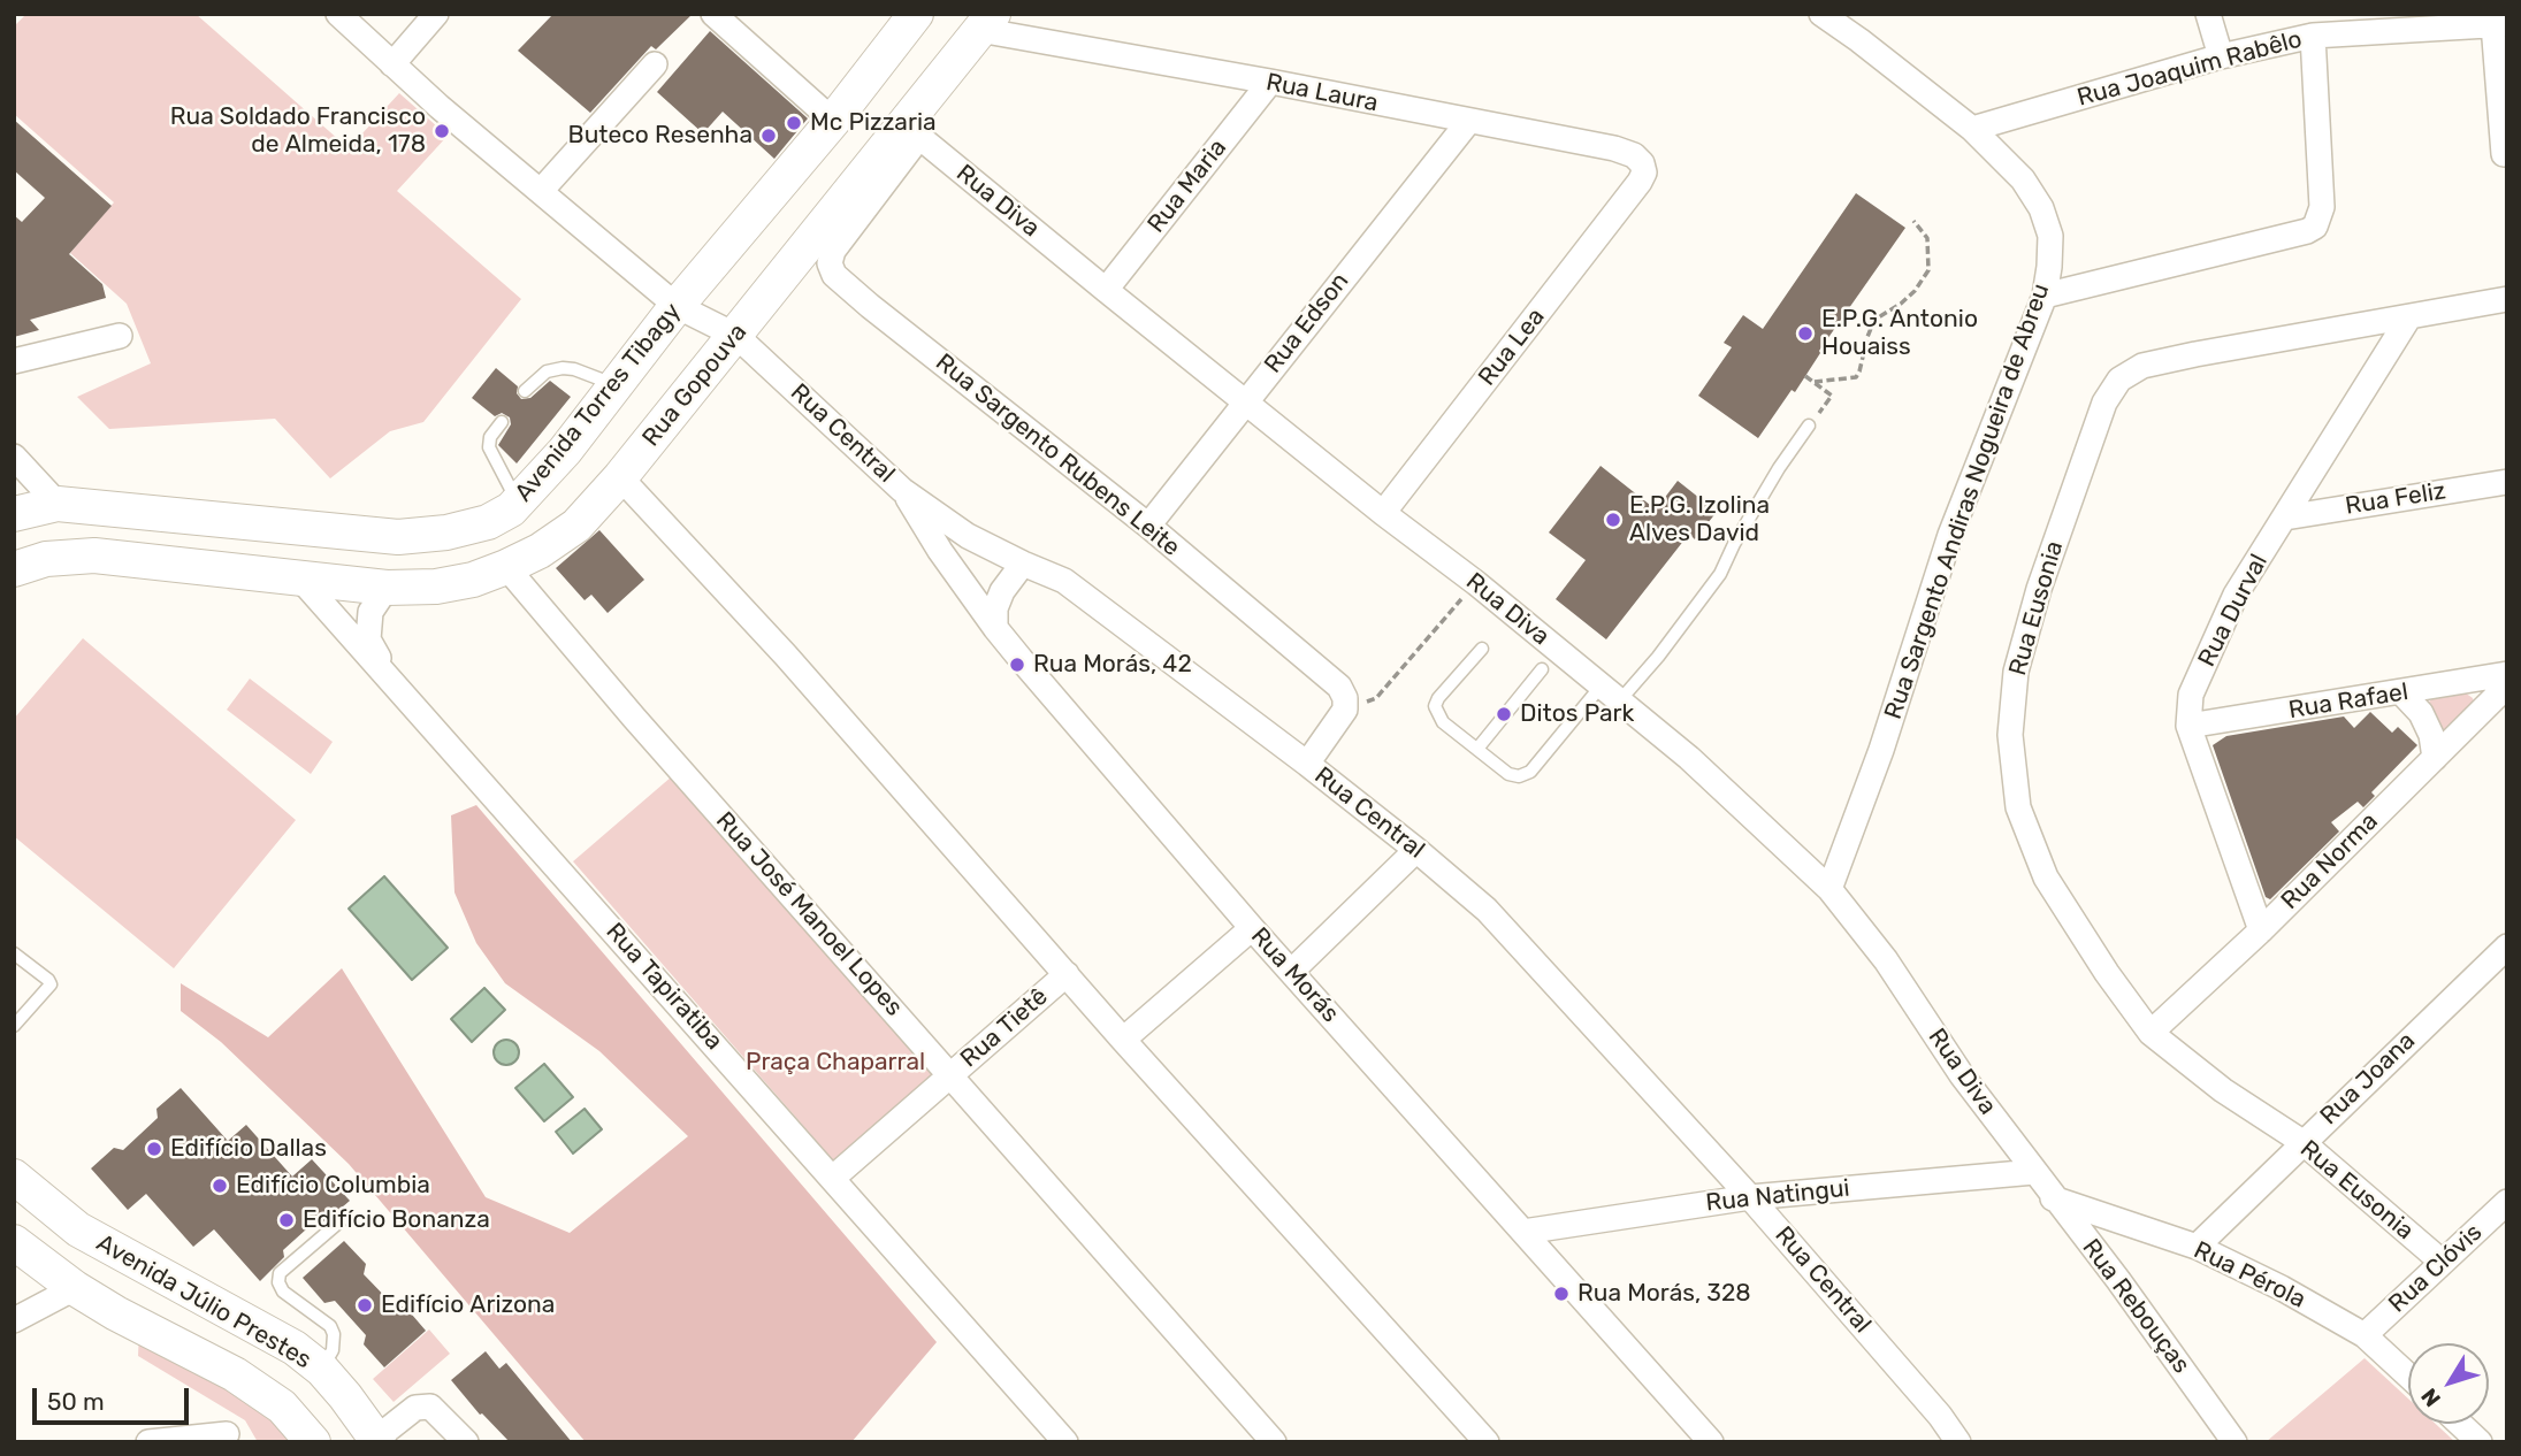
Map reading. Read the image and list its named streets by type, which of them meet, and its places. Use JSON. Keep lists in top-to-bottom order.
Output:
{
  "streets": {
    "main road": ["Rua Gopouva", "Avenida Torres Tibagy", "Avenida Júlio Prestes"],
    "street": [
      "Rua Joaquim Rabêlo",
      "Rua Laura",
      "Rua Maria",
      "Rua Diva",
      "Rua Edson",
      "Rua Lea",
      "Rua Central",
      "Rua Sargento Rubens Leite",
      "Rua Feliz",
      "Rua Sargento Andiras Nogueira de Abreu",
      "Rua Eusonia",
      "Rua Durval",
      "Rua Rafael",
      "Rua Norma",
      "Rua José Manoel Lopes",
      "Rua Morás",
      "Rua Tapiratiba",
      "Rua Tietê",
      "Rua Joana",
      "Rua Natingui",
      "Rua Clóvis",
      "Rua Pérola",
      "Rua Rebouças"
    ]
  },
  "crossings": [
    ["Rua Joaquim Rabêlo", "Rua Sargento Andiras Nogueira de Abreu"],
    ["Rua Laura", "Rua Maria"],
    ["Rua Laura", "Rua Edson"],
    ["Rua Laura", "Rua Lea"],
    ["Rua Laura", "Rua Gopouva"],
    ["Rua Maria", "Rua Diva"],
    ["Rua Diva", "Rua Edson"],
    ["Rua Diva", "Rua Lea"],
    ["Rua Diva", "Rua Gopouva"],
    ["Rua Diva", "Rua Sargento Rubens Leite"],
    ["Rua Diva", "Rua Sargento Andiras Nogueira de Abreu"],
    ["Rua Diva", "Rua Natingui"],
    ["Rua Diva", "Rua Rebouças"],
    ["Rua Edson", "Rua Sargento Rubens Leite"],
    ["Rua Gopouva", "Rua Central"],
    ["Rua Gopouva", "Rua Sargento Rubens Leite"],
    ["Rua Gopouva", "Rua José Manoel Lopes"],
    ["Rua Gopouva", "Rua Tapiratiba"],
    ["Avenida Torres Tibagy", "Rua Central"],
    ["Rua Central", "Rua Morás"],
    ["Rua Central", "Rua Natingui"],
    ["Rua Feliz", "Rua Durval"],
    ["Rua Eusonia", "Rua Durval"],
    ["Rua Eusonia", "Rua Norma"],
    ["Rua Eusonia", "Rua Joana"],
    ["Rua Eusonia", "Rua Clóvis"],
    ["Rua Durval", "Rua Rafael"],
    ["Rua Durval", "Rua Norma"],
    ["Rua José Manoel Lopes", "Rua Tietê"],
    ["Rua Morás", "Rua Natingui"],
    ["Rua Tapiratiba", "Rua Tietê"],
    ["Rua Joana", "Rua Pérola"],
    ["Rua Natingui", "Rua Rebouças"],
    ["Rua Clóvis", "Rua Pérola"],
    ["Rua Pérola", "Rua Rebouças"]
  ],
  "parks": ["Praça Chaparral"],
  "places": [
    "Mc Pizzaria",
    "Rua Soldado Francisco de Almeida, 178",
    "Buteco Resenha",
    "E.P.G. Antonio Houaiss",
    "E.P.G. Izolina Alves David",
    "Rua Morás, 42",
    "Ditos Park",
    "Edifício Dallas",
    "Edifício Columbia",
    "Edifício Bonanza",
    "Rua Morás, 328",
    "Edifício Arizona"
  ],
  "scale_bar": "50 m",
  "north": "bottom left"
}
